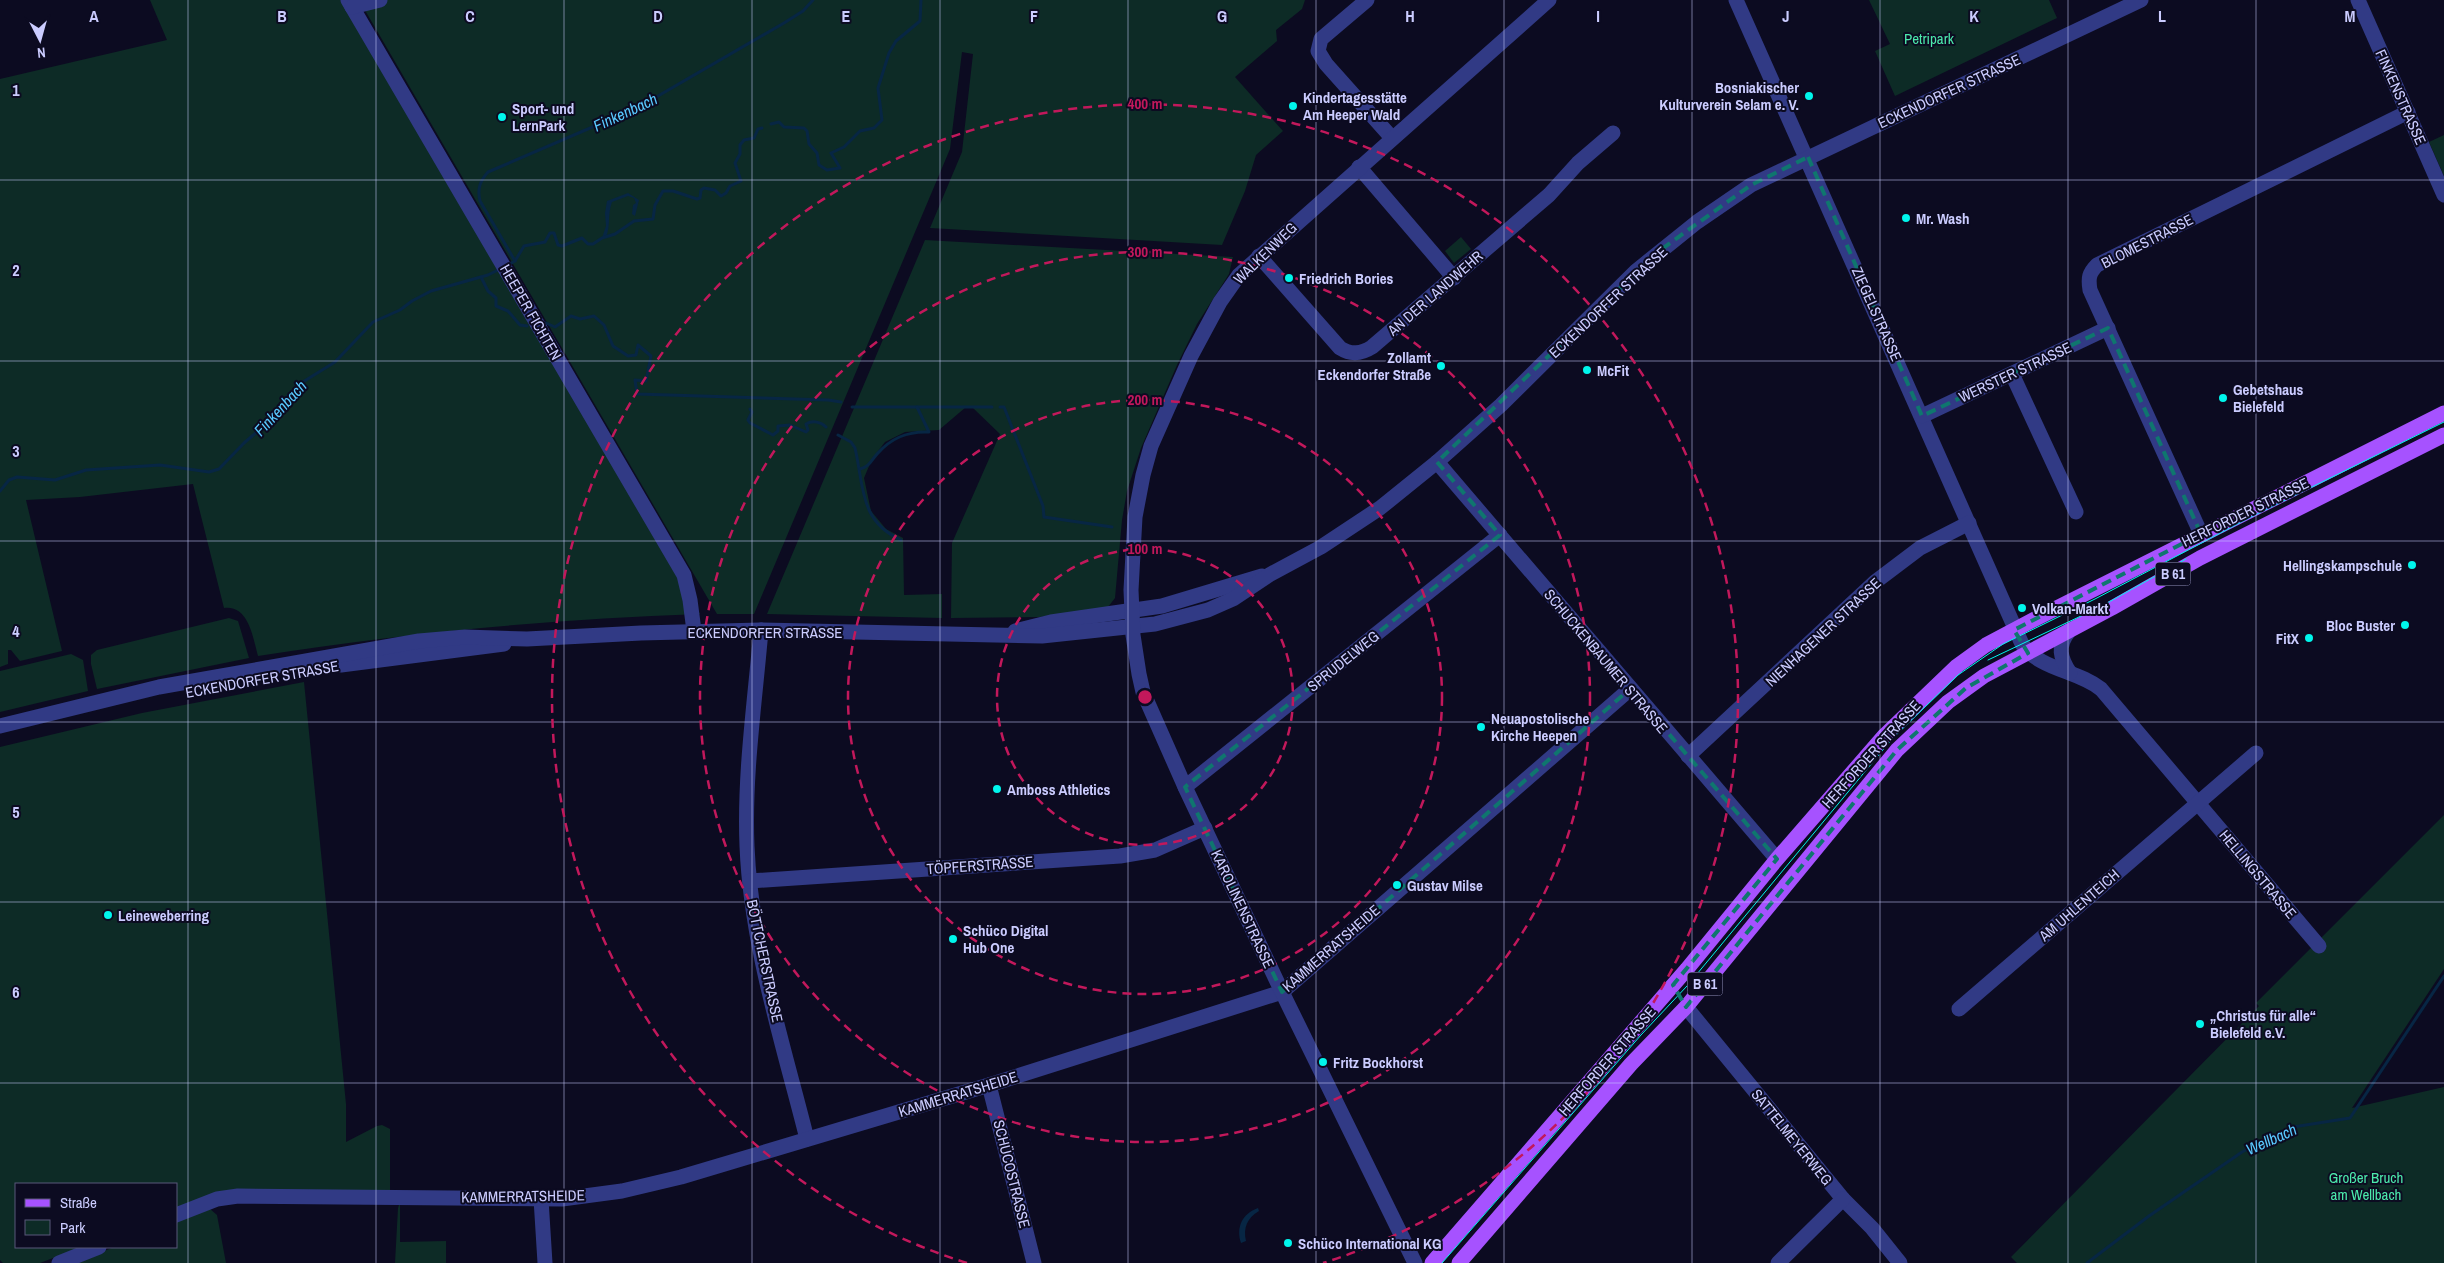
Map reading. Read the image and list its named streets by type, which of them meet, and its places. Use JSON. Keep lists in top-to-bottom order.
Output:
{
  "streets": {
    "main road": ["HERFORDER STRASSE", "B 61"],
    "street": [
      "ECKENDORFER STRASSE",
      "FINKENSTRASSE",
      "BLOMESTRASSE",
      "WALKENWEG",
      "AN DER LANDWEHR",
      "HEEPER FICHTEN",
      "ZIEGELSTRASSE",
      "WERSTER STRASSE",
      "NIENHAGENER STRASSE",
      "SPRUDELWEG",
      "SCHUCKENBAUMER STRASSE",
      "TÖPFERSTRASSE",
      "HELLINGSTRASSE",
      "AM UHLENTEICH",
      "KAROLINENSTRASSE",
      "KAMMERRATSHEIDE",
      "BÖTTCHERSTRASSE",
      "SATTELMEYERWEG",
      "SCHÜCOSTRASSE"
    ]
  },
  "crossings": [
    ["ECKENDORFER STRASSE", "WALKENWEG"],
    ["ECKENDORFER STRASSE", "HEEPER FICHTEN"],
    ["ECKENDORFER STRASSE", "ZIEGELSTRASSE"],
    ["ECKENDORFER STRASSE", "SCHUCKENBAUMER STRASSE"],
    ["ECKENDORFER STRASSE", "KAROLINENSTRASSE"],
    ["ECKENDORFER STRASSE", "BÖTTCHERSTRASSE"],
    ["FINKENSTRASSE", "BLOMESTRASSE"],
    ["BLOMESTRASSE", "WERSTER STRASSE"],
    ["BLOMESTRASSE", "HERFORDER STRASSE"],
    ["WALKENWEG", "AN DER LANDWEHR"],
    ["WALKENWEG", "KAROLINENSTRASSE"],
    ["ZIEGELSTRASSE", "WERSTER STRASSE"],
    ["ZIEGELSTRASSE", "HERFORDER STRASSE"],
    ["ZIEGELSTRASSE", "NIENHAGENER STRASSE"],
    ["ZIEGELSTRASSE", "HELLINGSTRASSE"],
    ["HERFORDER STRASSE", "SCHUCKENBAUMER STRASSE"],
    ["HERFORDER STRASSE", "HELLINGSTRASSE"],
    ["HERFORDER STRASSE", "SATTELMEYERWEG"],
    ["NIENHAGENER STRASSE", "SCHUCKENBAUMER STRASSE"],
    ["SPRUDELWEG", "SCHUCKENBAUMER STRASSE"],
    ["SPRUDELWEG", "KAROLINENSTRASSE"],
    ["SCHUCKENBAUMER STRASSE", "KAMMERRATSHEIDE"],
    ["TÖPFERSTRASSE", "KAROLINENSTRASSE"],
    ["TÖPFERSTRASSE", "BÖTTCHERSTRASSE"],
    ["HELLINGSTRASSE", "AM UHLENTEICH"],
    ["KAROLINENSTRASSE", "KAMMERRATSHEIDE"],
    ["KAMMERRATSHEIDE", "BÖTTCHERSTRASSE"],
    ["KAMMERRATSHEIDE", "SCHÜCOSTRASSE"]
  ],
  "water": ["Finkenbach", "Wellbach"],
  "parks": ["Petripark", "Großer Bruch am Wellbach"],
  "places": [
    "Bosniakischer Kulturverein Selam e. V.",
    "Kindertagesstätte Am Heeper Wald",
    "Sport- und LernPark",
    "Mr. Wash",
    "Friedrich Bories",
    "Zollamt Eckendorfer Straße",
    "McFit",
    "Gebetshaus Bielefeld",
    "Hellingskampschule",
    "Volkan-Markt",
    "Bloc Buster",
    "FitX",
    "Neuapostolische Kirche Heepen",
    "Amboss Athletics",
    "Gustav Milse",
    "Leineweberring",
    "Schüco Digital Hub One",
    "„Christus für alle“ Bielefeld e.V.",
    "Fritz Bockhorst",
    "Schüco International KG"
  ],
  "legend": ["Straße", "Park"],
  "north": "bottom",
  "grid": {
    "columns": [
      "A",
      "B",
      "C",
      "D",
      "E",
      "F",
      "G",
      "H",
      "I",
      "J",
      "K",
      "L",
      "M"
    ],
    "rows": [
      "1",
      "2",
      "3",
      "4",
      "5",
      "6"
    ]
  },
  "rings": [
    "400 m",
    "300 m",
    "200 m",
    "100 m"
  ]
}
